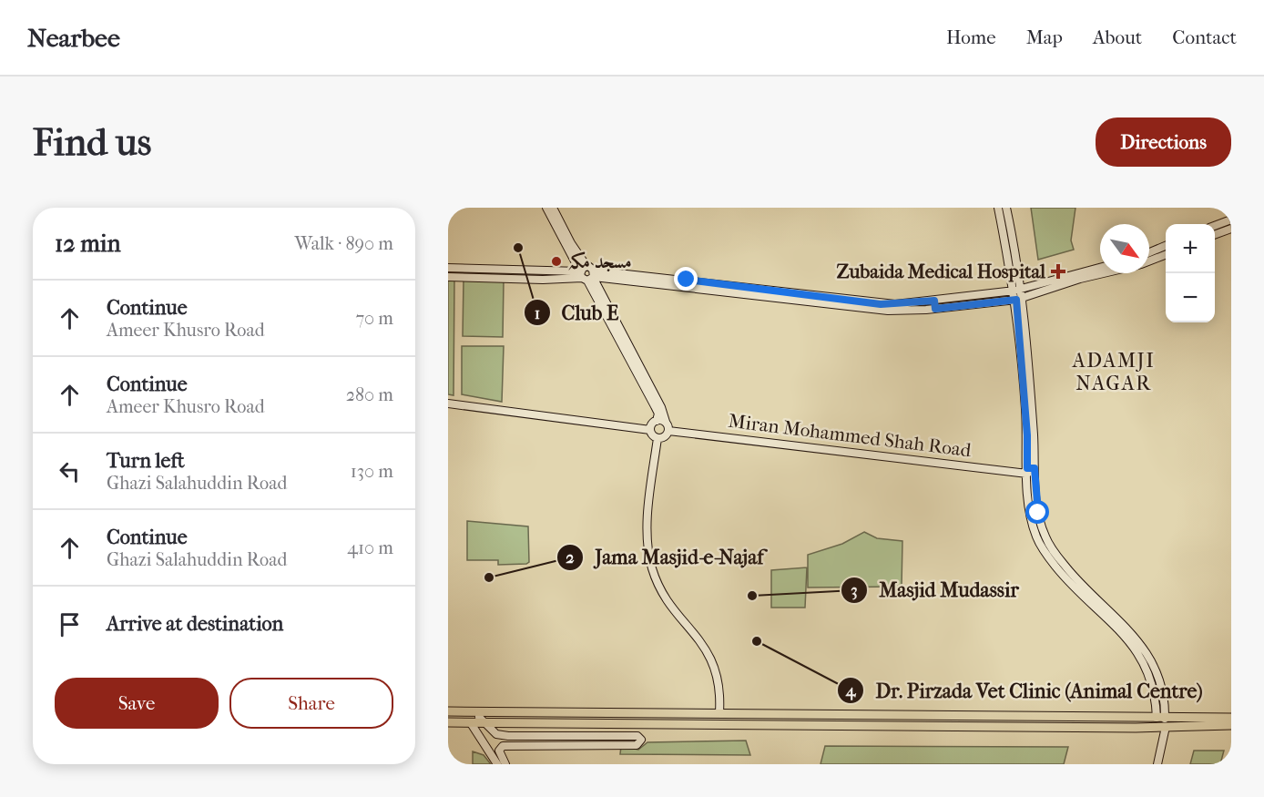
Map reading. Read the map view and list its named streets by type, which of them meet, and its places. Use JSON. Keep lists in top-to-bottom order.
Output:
{
  "streets": {
    "street": ["Miran Mohammed Shah Road"]
  },
  "districts": ["ADAMJI NAGAR"],
  "places": {
    "other": [
      "Club E",
      "مسجد مکہ",
      "Jama Masjid-e-Najaf",
      "Masjid Mudassir",
      "Dr. Pirzada Vet Clinic (Animal Centre)"
    ],
    "health": ["Zubaida Medical Hospital"]
  },
  "north": "bottom right",
  "page": {
    "header": "Nearbee",
    "nav": [
      "Home",
      "Map",
      "About",
      "Contact"
    ],
    "buttons": [
      "Directions",
      ["Save", "Share"]
    ],
    "title": "Find us",
    "heading": ["12 min", "Walk · 890 m"],
    "map_buttons": ["+", "−"],
    "list": [
      ["Continue", "Ameer Khusro Road", "70 m"],
      ["Continue", "Ameer Khusro Road", "280 m"],
      ["Turn left", "Ghazi Salahuddin Road", "130 m"],
      ["Continue", "Ghazi Salahuddin Road", "410 m"],
      "Arrive at destination"
    ]
  }
}
